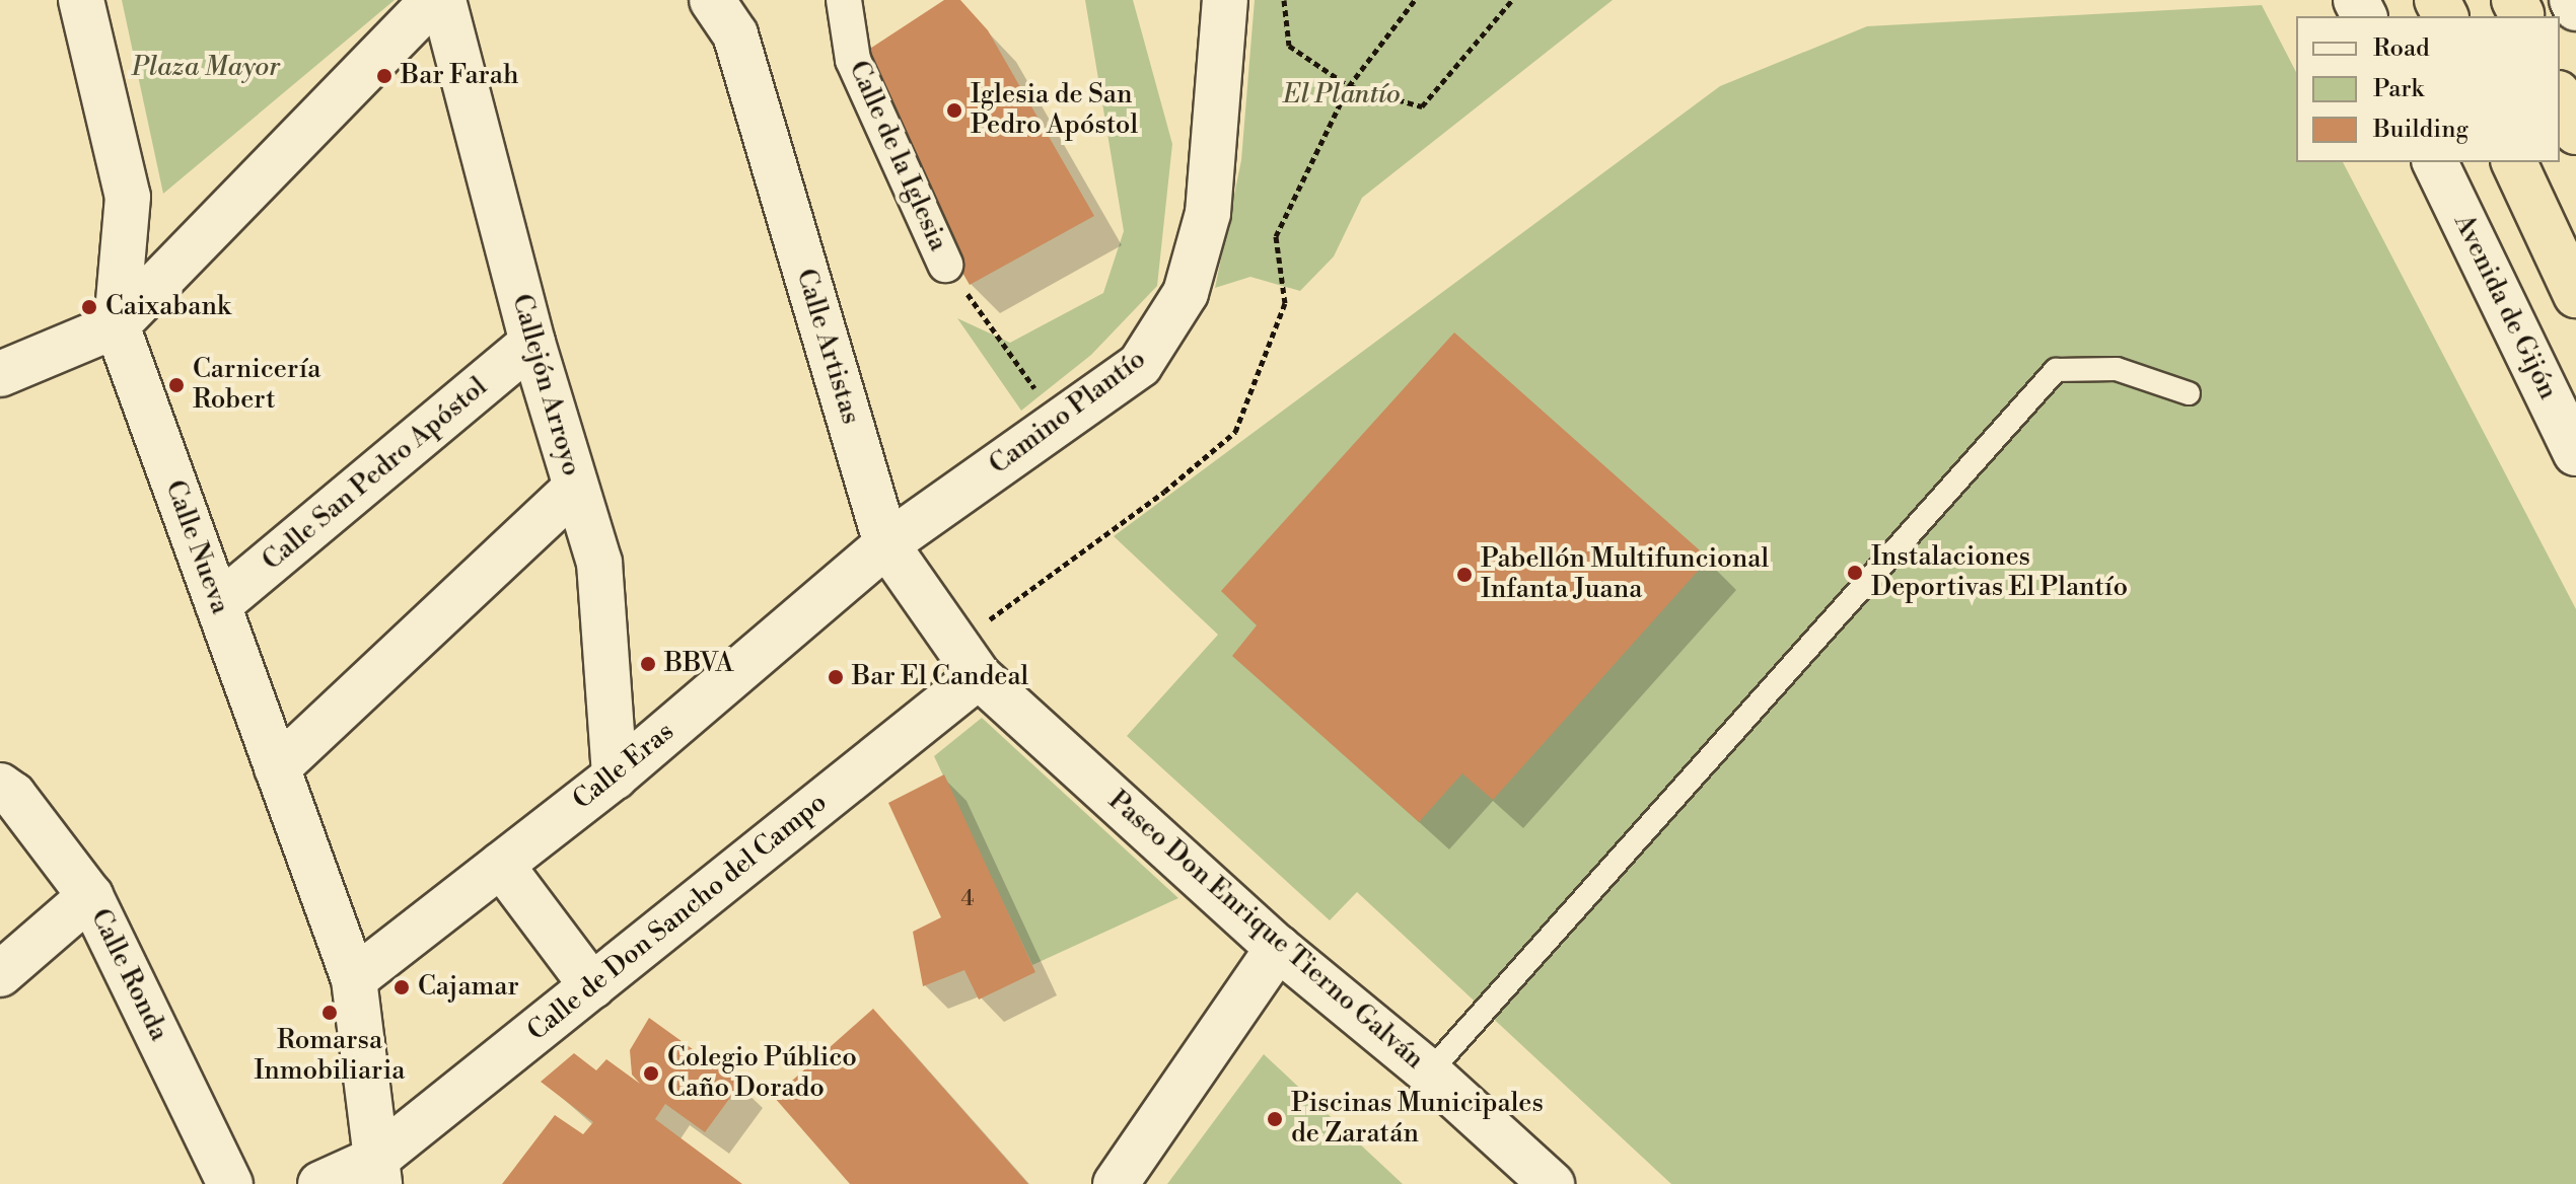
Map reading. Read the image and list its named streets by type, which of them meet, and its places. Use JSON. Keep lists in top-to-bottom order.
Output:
{
  "streets": {
    "street": [
      "Calle de la Iglesia",
      "Avenida de Gijón",
      "Calle Artistas",
      "Callejón Arroyo",
      "Camino Plantío",
      "Calle San Pedro Apóstol",
      "Calle Nueva",
      "Calle Eras",
      "Calle de Don Sancho del Campo",
      "Paseo Don Enrique Tierno Galván",
      "Calle Ronda"
    ]
  },
  "crossings": [
    ["Calle Artistas", "Camino Plantío"],
    ["Calle Artistas", "Calle Eras"],
    ["Calle Artistas", "Calle de Don Sancho del Campo"],
    ["Calle Artistas", "Paseo Don Enrique Tierno Galván"],
    ["Callejón Arroyo", "Calle San Pedro Apóstol"],
    ["Callejón Arroyo", "Calle Eras"],
    ["Camino Plantío", "Calle Eras"],
    ["Calle San Pedro Apóstol", "Calle Nueva"],
    ["Calle Nueva", "Calle Eras"],
    ["Calle Nueva", "Calle de Don Sancho del Campo"],
    ["Calle de Don Sancho del Campo", "Paseo Don Enrique Tierno Galván"]
  ],
  "parks": ["Plaza Mayor", "El Plantío"],
  "places": [
    "Bar Farah",
    "Iglesia de San Pedro Apóstol",
    "Caixabank",
    "Carnicería Robert",
    "Instalaciones Deportivas El Plantío",
    "Pabellón Multifuncional Infanta Juana",
    "BBVA",
    "Bar El Candeal",
    "Cajamar",
    "Romarsa Inmobiliaria",
    "Colegio Público Caño Dorado",
    "Piscinas Municipales de Zaratán"
  ],
  "house_numbers": ["4"],
  "legend": ["Road", "Park", "Building"]
}
